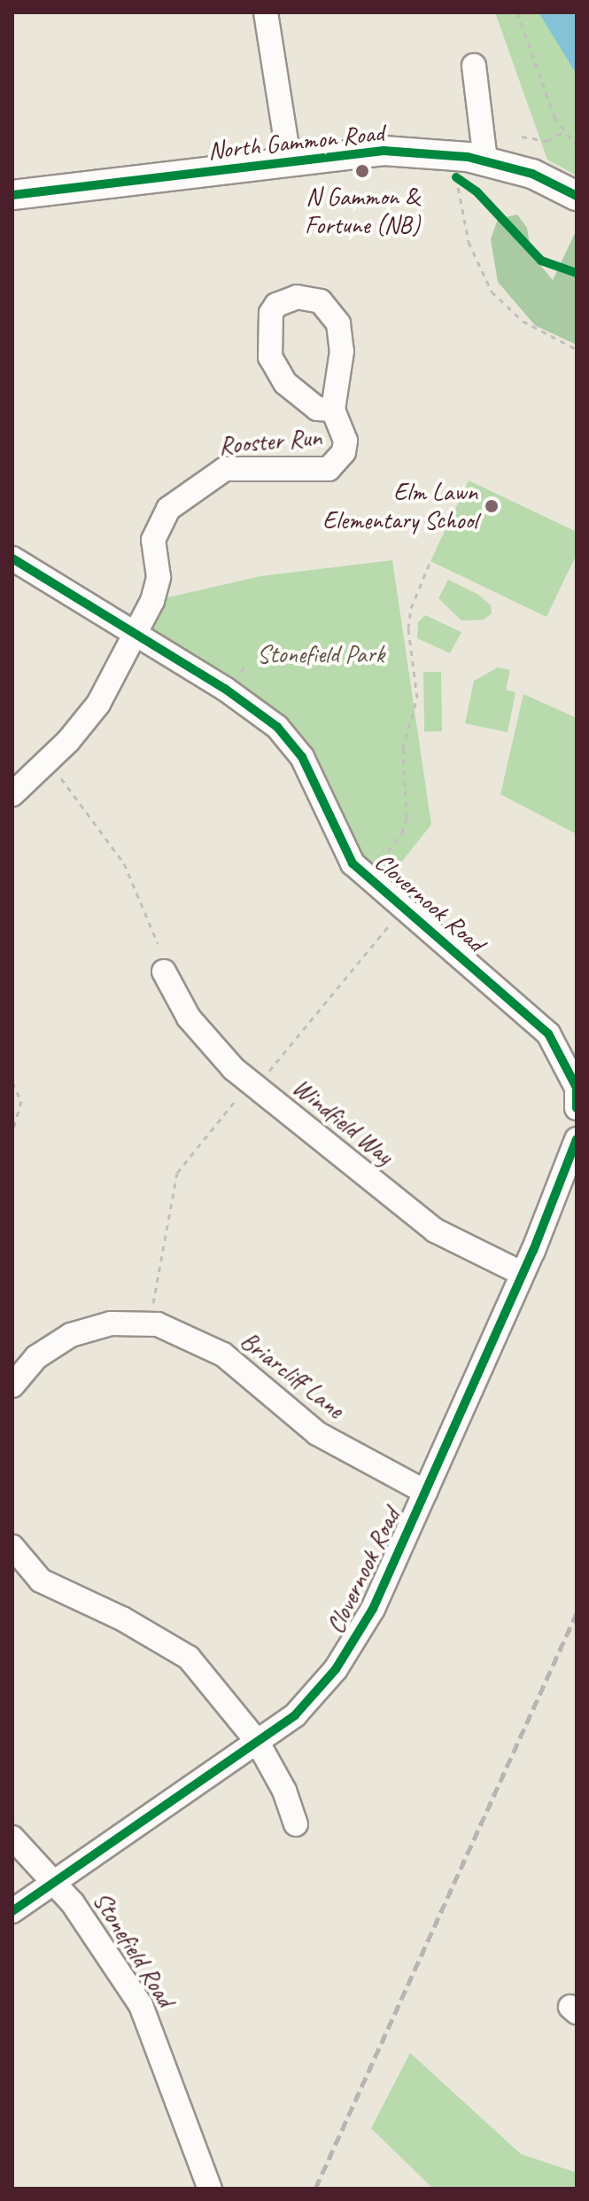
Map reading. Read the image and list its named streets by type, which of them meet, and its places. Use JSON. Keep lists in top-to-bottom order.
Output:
{
  "streets": {
    "main road": ["North Gammon Road"],
    "street": [
      "Rooster Run",
      "Clovernook Road",
      "Windfield Way",
      "Briarcliff Lane",
      "Stonefield Road"
    ]
  },
  "crossings": [
    ["Rooster Run", "Clovernook Road"],
    ["Clovernook Road", "Windfield Way"],
    ["Clovernook Road", "Briarcliff Lane"],
    ["Clovernook Road", "Stonefield Road"]
  ],
  "parks": ["Stonefield Park"],
  "places": ["N Gammon & Fortune (NB)", "Elm Lawn Elementary School"]
}
